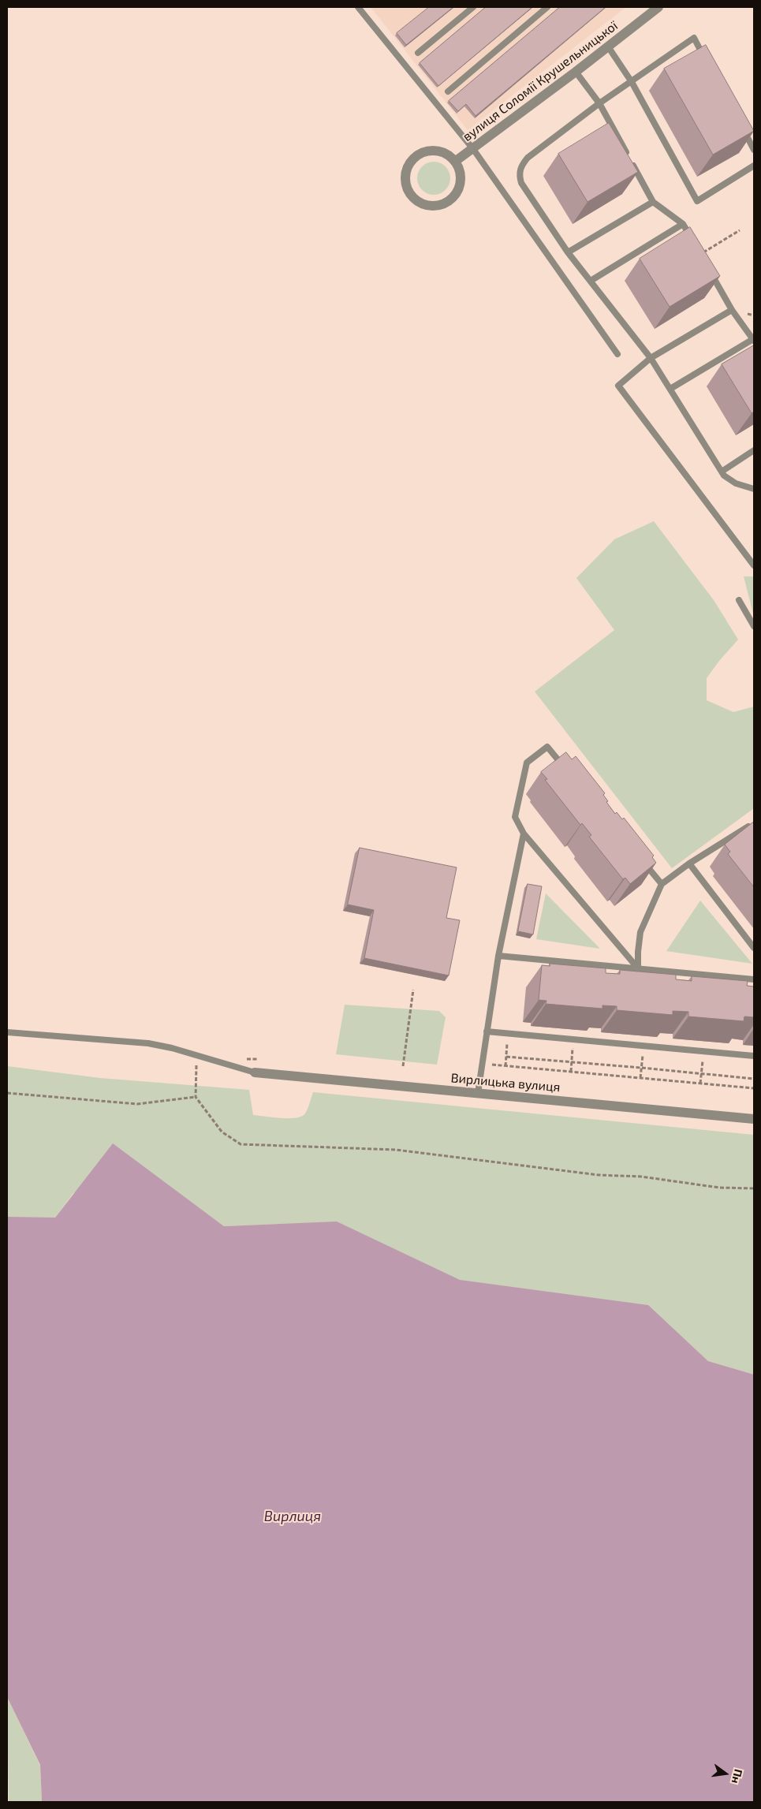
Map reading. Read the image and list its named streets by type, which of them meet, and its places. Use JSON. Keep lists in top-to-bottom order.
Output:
{
  "streets": {
    "street": ["вулиця Соломії Крушельницької", "Вирлицька вулиця"]
  },
  "water": ["Вирлиця"],
  "north": "right"
}
